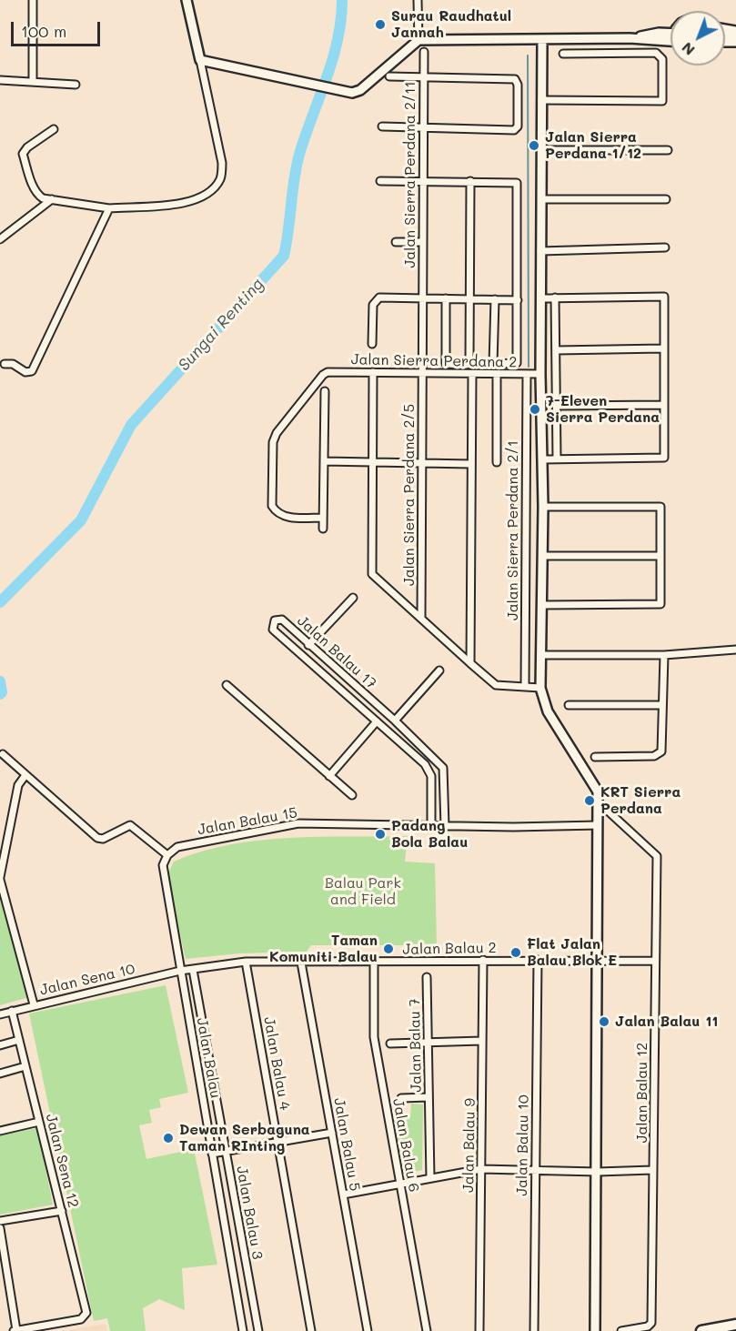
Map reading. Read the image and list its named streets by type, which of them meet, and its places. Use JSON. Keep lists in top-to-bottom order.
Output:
{
  "streets": {
    "street": [
      "Jalan Sierra Perdana 2/11",
      "Jalan Sierra Perdana 2",
      "Jalan Sierra Perdana 2/5",
      "Jalan Sierra Perdana 2/1",
      "Jalan Balau 17",
      "Jalan Balau 15",
      "Jalan Balau 2",
      "Jalan Sena 10",
      "Jalan Balau 7",
      "Jalan Balau",
      "Jalan Balau 4",
      "Jalan Balau 12",
      "Jalan Balau 5",
      "Jalan Balau 6",
      "Jalan Balau 9",
      "Jalan Balau 10",
      "Jalan Sena 12",
      "Jalan Balau 3"
    ]
  },
  "crossings": [
    ["Jalan Sierra Perdana 2/11", "Jalan Sierra Perdana 2"],
    ["Jalan Sierra Perdana 2/11", "Jalan Sierra Perdana 2/5"],
    ["Jalan Sierra Perdana 2", "Jalan Sierra Perdana 2/5"],
    ["Jalan Sierra Perdana 2", "Jalan Sierra Perdana 2/1"],
    ["Jalan Balau 17", "Jalan Balau 15"],
    ["Jalan Balau 15", "Jalan Balau"],
    ["Jalan Balau 2", "Jalan Sena 10"],
    ["Jalan Balau 2", "Jalan Balau"],
    ["Jalan Balau 2", "Jalan Balau 4"],
    ["Jalan Balau 2", "Jalan Balau 12"],
    ["Jalan Balau 2", "Jalan Balau 5"],
    ["Jalan Balau 2", "Jalan Balau 6"],
    ["Jalan Balau 2", "Jalan Balau 9"],
    ["Jalan Balau 2", "Jalan Balau 10"],
    ["Jalan Balau 2", "Jalan Balau 3"],
    ["Jalan Sena 10", "Jalan Balau"],
    ["Jalan Sena 10", "Jalan Sena 12"]
  ],
  "water": ["Sungai Renting"],
  "parks": ["Balau Park and Field"],
  "places": [
    "Surau Raudhatul Jannah",
    "Jalan Sierra Perdana 1/12",
    "7-Eleven Sierra Perdana",
    "KRT Sierra Perdana",
    "Padang Bola Balau",
    "Taman Komuniti Balau",
    "Flat Jalan Balau Blok E",
    "Jalan Balau 11",
    "Dewan Serbaguna Taman RInting"
  ],
  "scale_bar": "100 m",
  "north": "bottom left"
}
